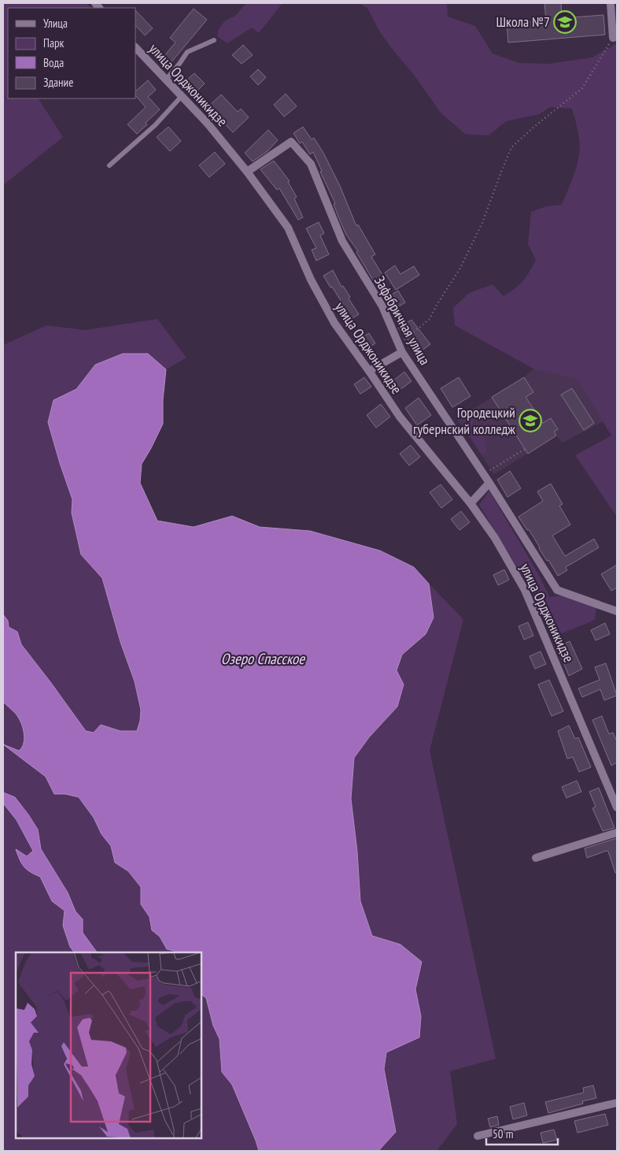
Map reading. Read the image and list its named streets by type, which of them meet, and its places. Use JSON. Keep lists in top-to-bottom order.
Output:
{
  "streets": {
    "street": ["улица Орджоникидзе", "Зафабричная улица"]
  },
  "crossings": [
    ["улица Орджоникидзе", "Зафабричная улица"]
  ],
  "water": ["Озеро Спасское"],
  "places": {
    "school or university": ["Школа №7", "Городецкий губернский колледж"]
  },
  "legend": [
    "Улица",
    "Парк",
    "Вода",
    "Здание"
  ],
  "scale_bar": "50 m"
}
